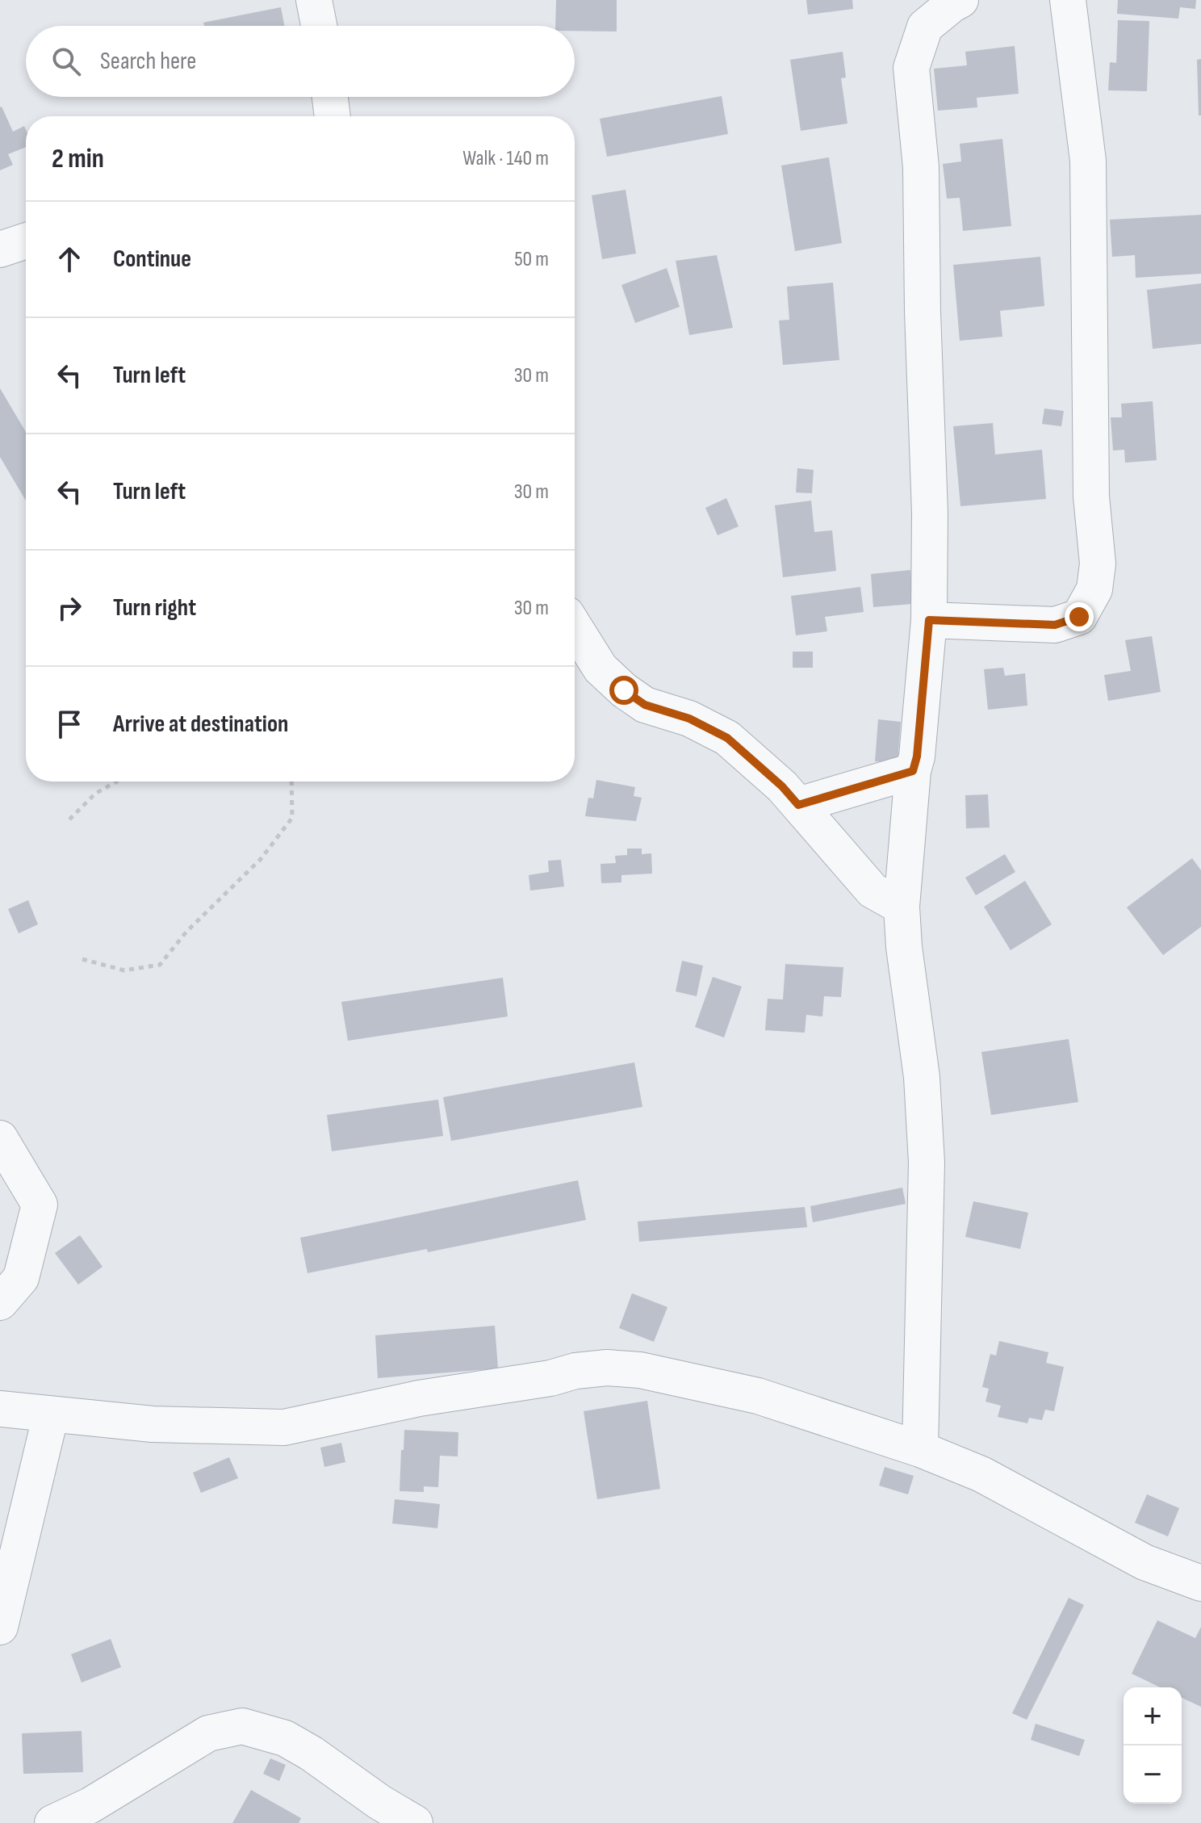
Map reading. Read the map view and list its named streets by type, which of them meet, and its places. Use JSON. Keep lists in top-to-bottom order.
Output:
{
  "page": {
    "search": "Search here",
    "heading": ["2 min", "Walk · 140 m"],
    "list": [
      ["Continue", "50 m"],
      ["Turn left", "30 m"],
      ["Turn left", "30 m"],
      ["Turn right", "30 m"],
      "Arrive at destination"
    ],
    "map_buttons": ["+", "−"]
  }
}
